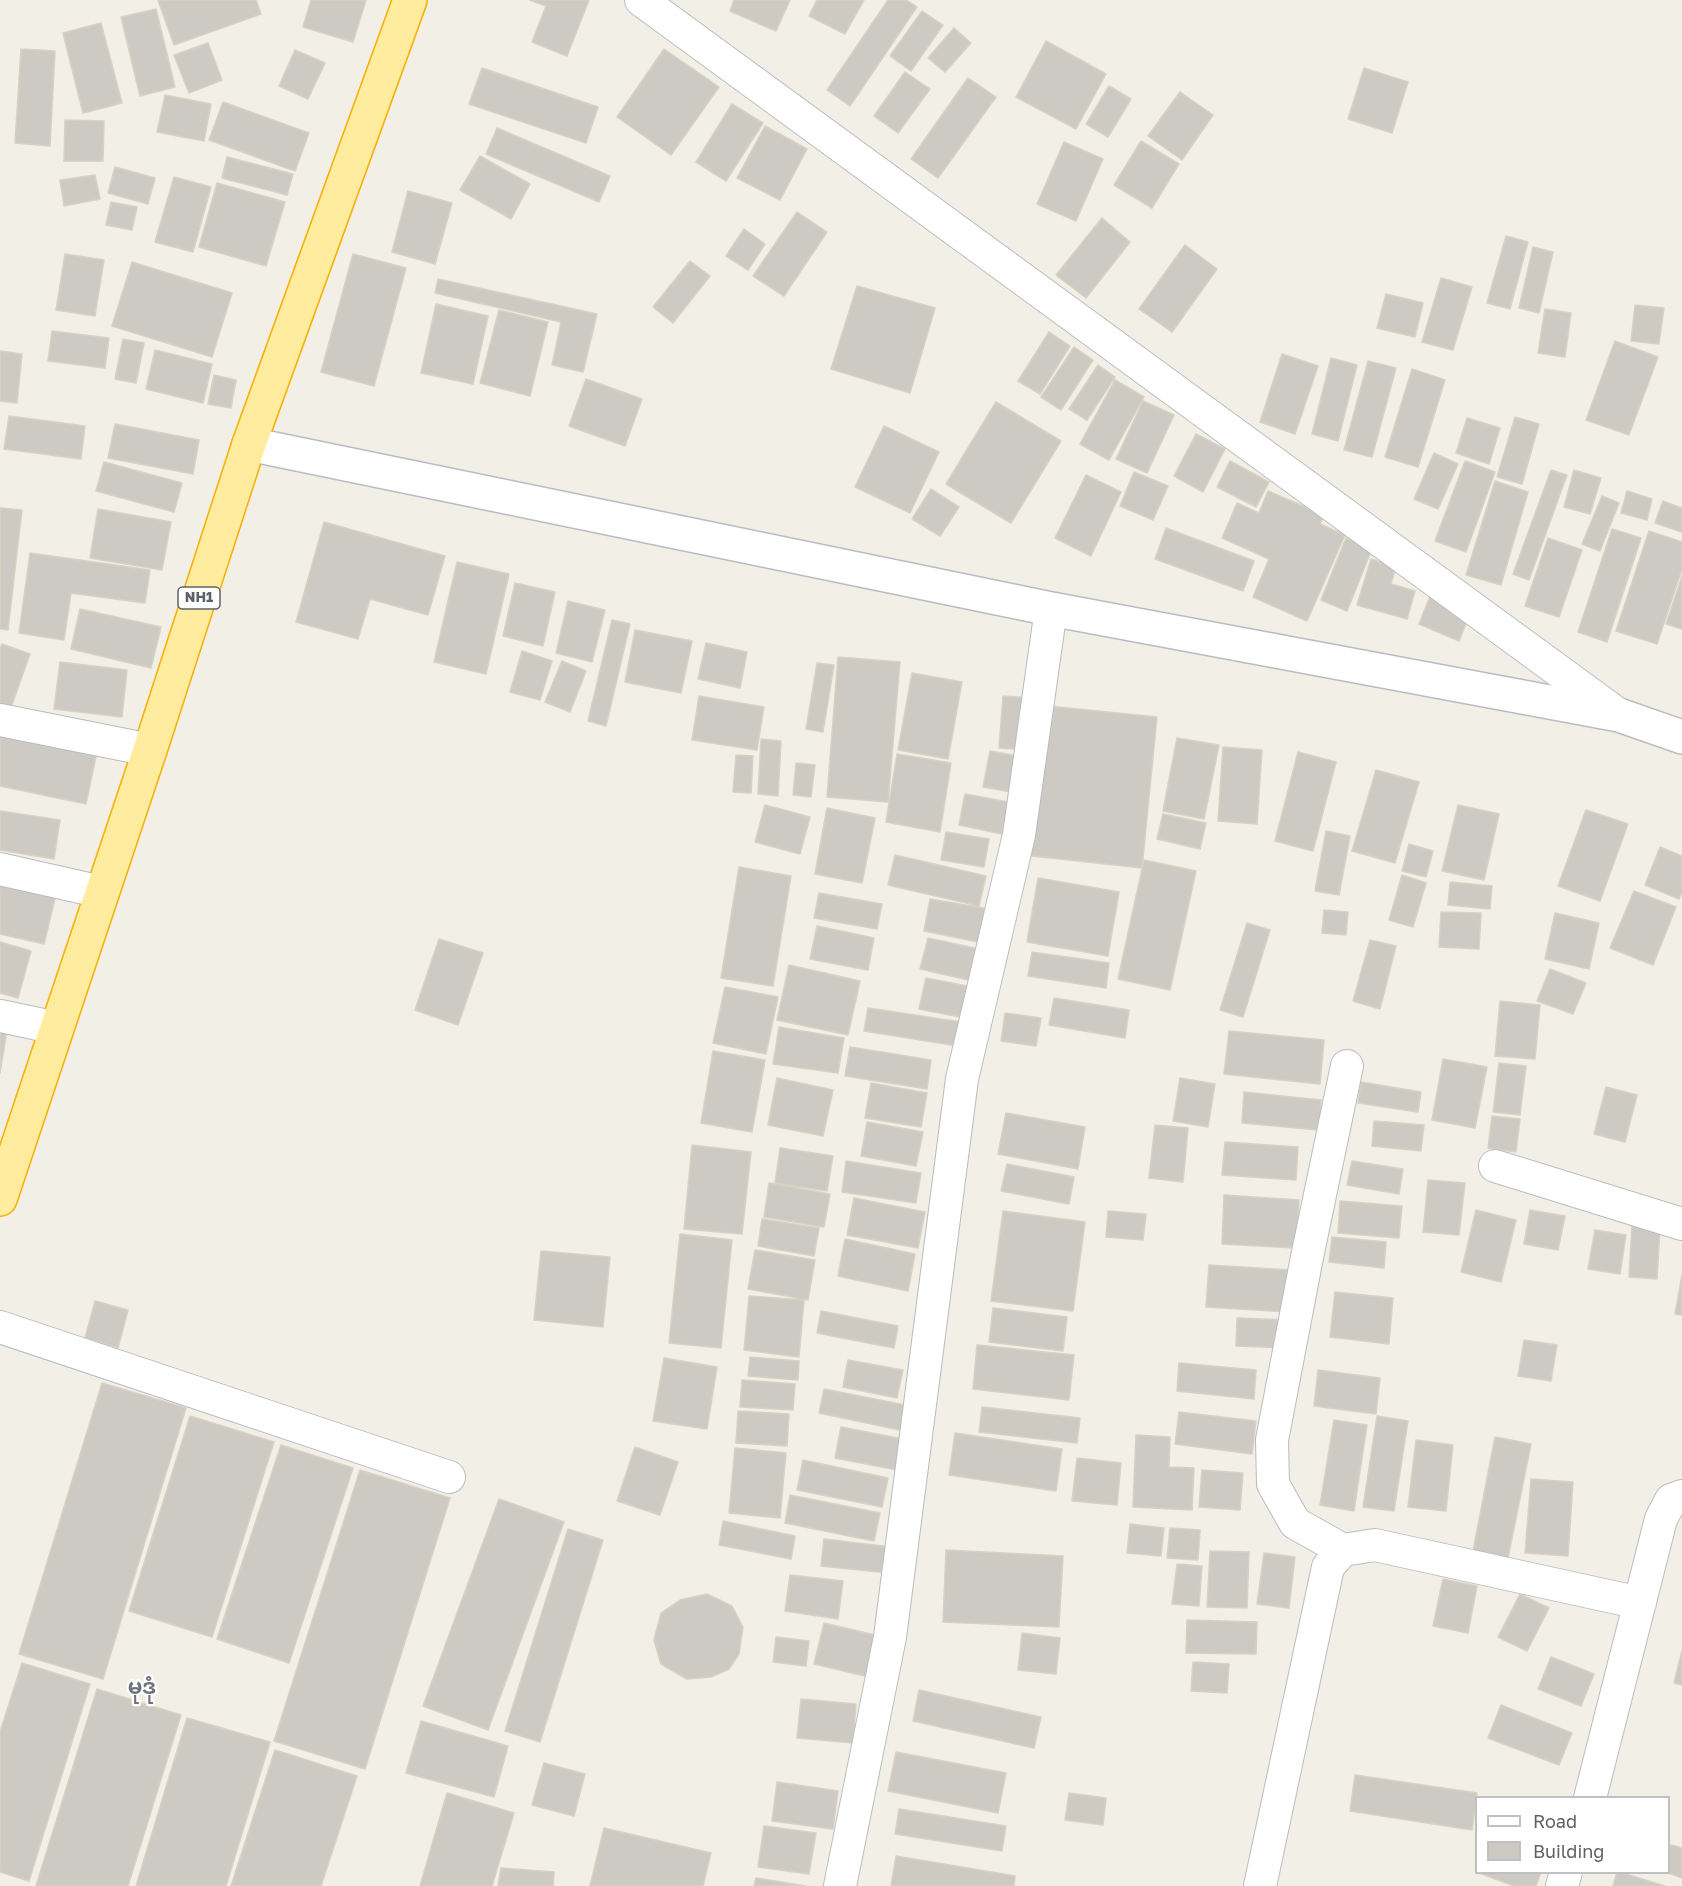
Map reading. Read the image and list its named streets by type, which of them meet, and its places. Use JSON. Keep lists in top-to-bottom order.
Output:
{
  "streets": {
    "highway": ["NH1"]
  },
  "districts": ["မုဒုံ"],
  "legend": ["Road", "Building"]
}
